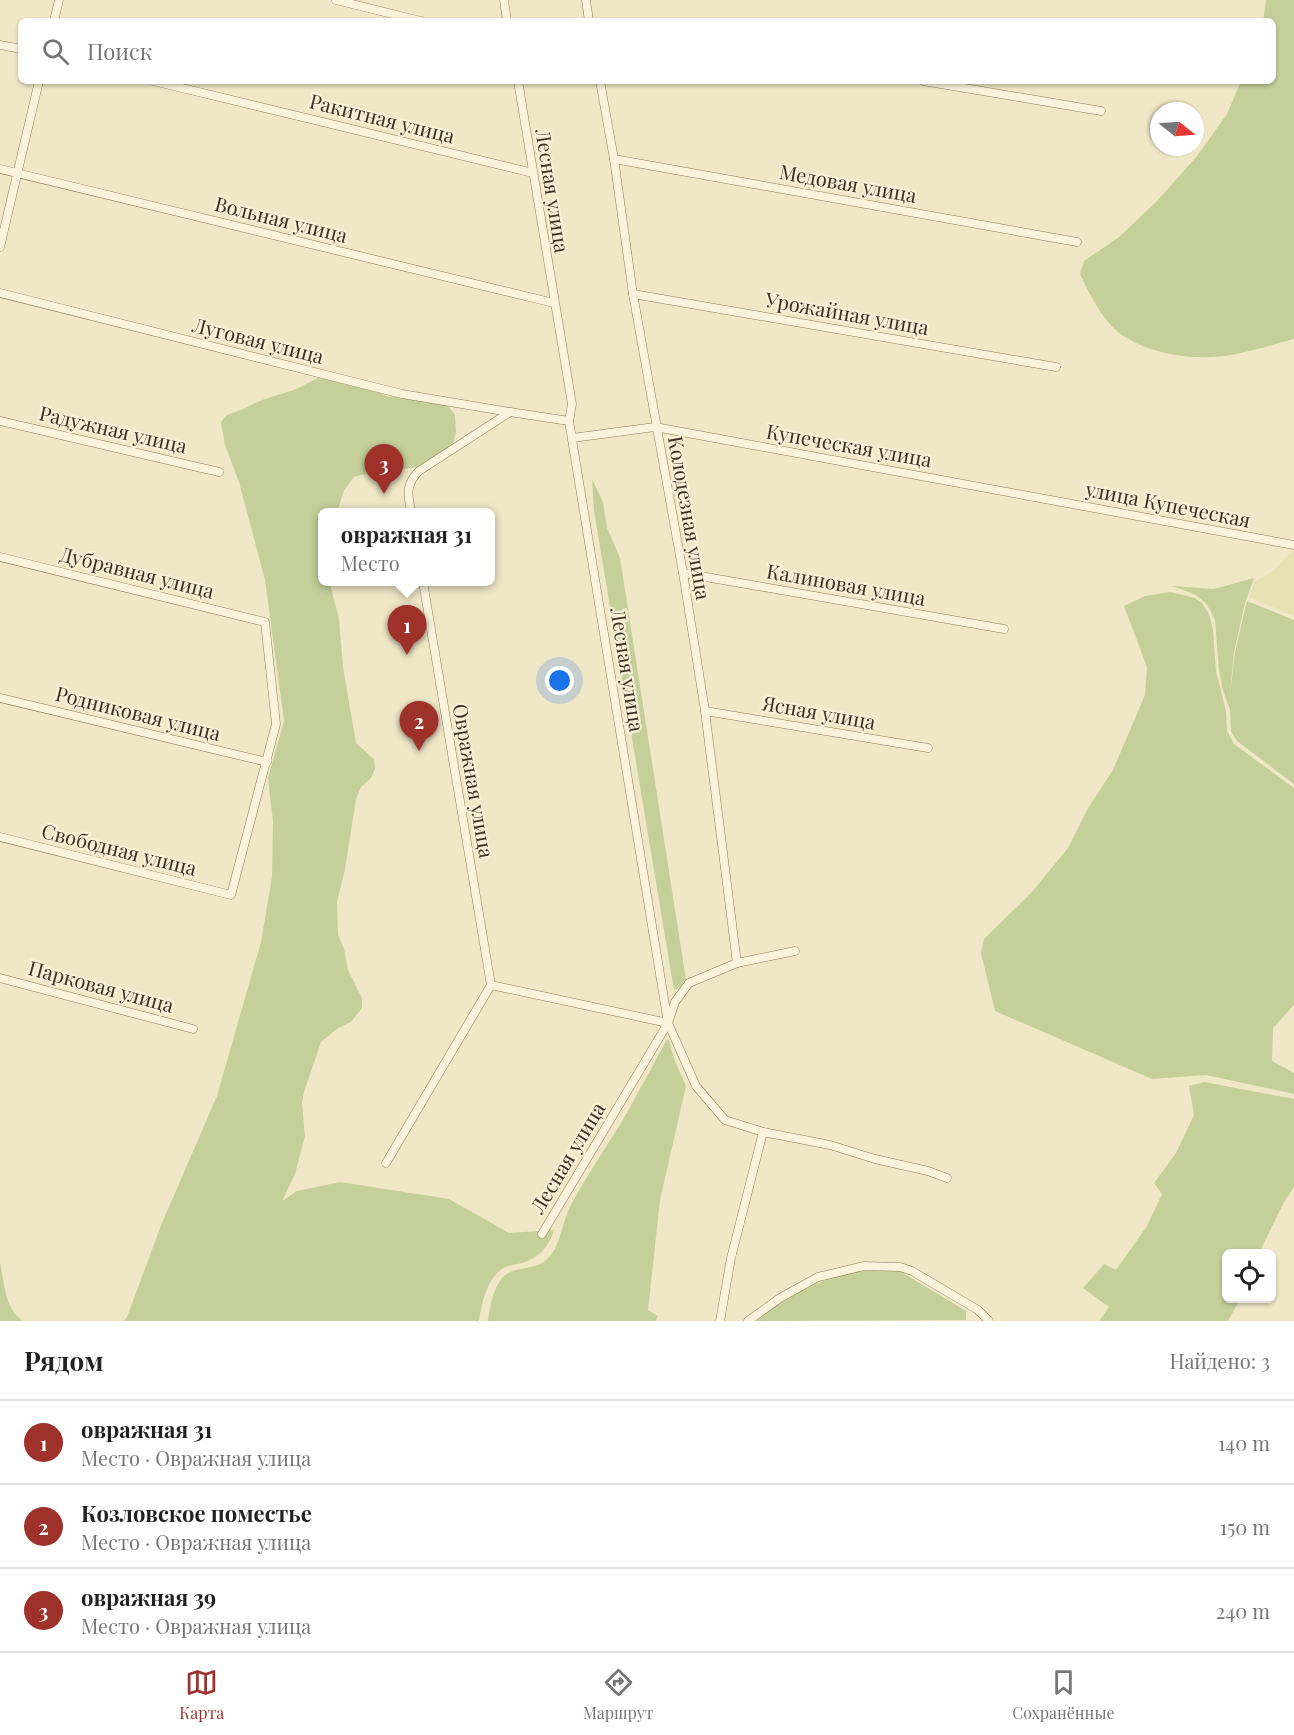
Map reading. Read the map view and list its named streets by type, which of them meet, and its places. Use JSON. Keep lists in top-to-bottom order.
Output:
{
  "streets": {
    "street": [
      "Ракитная улица",
      "Медовая улица",
      "Лесная улица",
      "Вольная улица",
      "Урожайная улица",
      "Луговая улица",
      "Радужная улица",
      "Купеческая улица",
      "улица Купеческая",
      "Колодезная улица",
      "Дубравная улица",
      "Калиновая улица",
      "Ясная улица",
      "Родниковая улица",
      "Овражная улица",
      "Свободная улица",
      "Парковая улица"
    ]
  },
  "crossings": [
    ["Ракитная улица", "Лесная улица"],
    ["Медовая улица", "Колодезная улица"],
    ["Лесная улица", "Вольная улица"],
    ["Лесная улица", "Купеческая улица"],
    ["Урожайная улица", "Колодезная улица"],
    ["Купеческая улица", "улица Купеческая"],
    ["Купеческая улица", "Колодезная улица"],
    ["Колодезная улица", "Калиновая улица"],
    ["Колодезная улица", "Ясная улица"],
    ["Дубравная улица", "Родниковая улица"],
    ["Дубравная улица", "Свободная улица"],
    ["Родниковая улица", "Свободная улица"]
  ],
  "north": "right",
  "page": {
    "search": "Поиск",
    "pins": ["3", "1", "2"],
    "popup": ["овражная 31", "Место"],
    "heading": ["Рядом", "Найдено: 3"],
    "list": [
      {
        "mark": "1",
        "name": "овражная 31",
        "note": "Место · Овражная улица",
        "value": "140 m"
      },
      {
        "mark": "2",
        "name": "Козловское поместье",
        "note": "Место · Овражная улица",
        "value": "150 m"
      },
      {
        "mark": "3",
        "name": "овражная 39",
        "note": "Место · Овражная улица",
        "value": "240 m"
      }
    ],
    "nav": ["Карта", "Маршрут", "Сохранённые"]
  }
}
